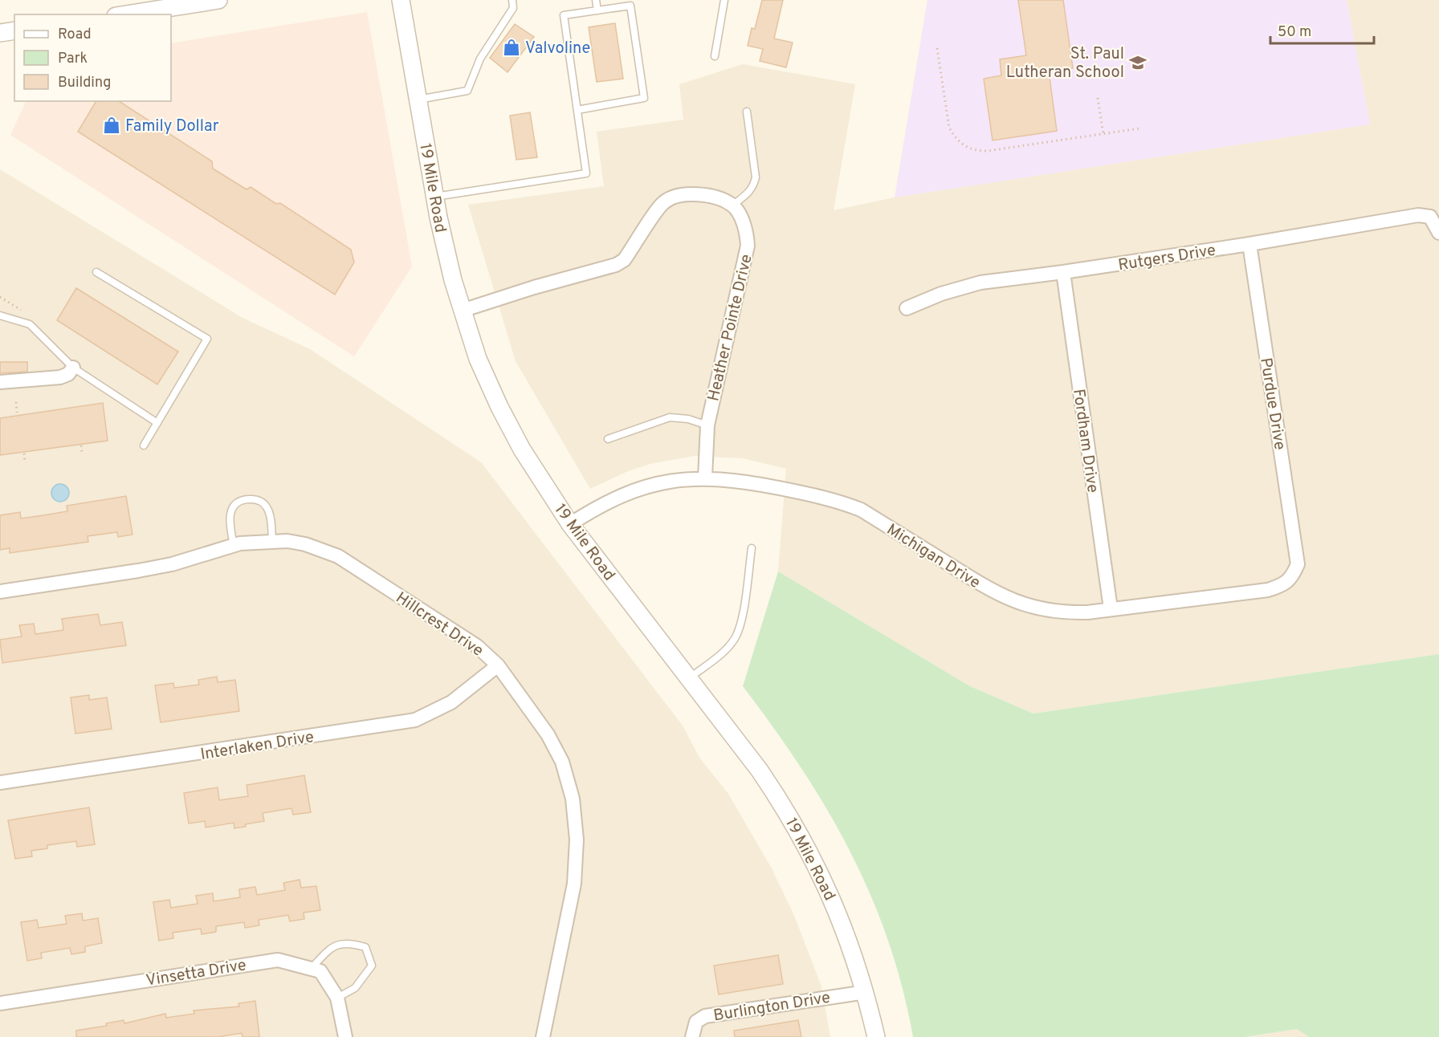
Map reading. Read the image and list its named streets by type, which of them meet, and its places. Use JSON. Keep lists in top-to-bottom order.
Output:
{
  "streets": {
    "street": [
      "19 Mile Road",
      "Rutgers Drive",
      "Heather Pointe Drive",
      "Purdue Drive",
      "Fordham Drive",
      "Michigan Drive",
      "Hillcrest Drive",
      "Interlaken Drive",
      "Vinsetta Drive",
      "Burlington Drive"
    ]
  },
  "crossings": [
    ["19 Mile Road", "Michigan Drive"],
    ["19 Mile Road", "Burlington Drive"],
    ["Rutgers Drive", "Purdue Drive"],
    ["Rutgers Drive", "Fordham Drive"],
    ["Heather Pointe Drive", "Michigan Drive"],
    ["Purdue Drive", "Michigan Drive"],
    ["Fordham Drive", "Michigan Drive"],
    ["Hillcrest Drive", "Interlaken Drive"]
  ],
  "places": {
    "shop": ["Valvoline", "Family Dollar"],
    "school or university": ["St. Paul Lutheran School"]
  },
  "legend": ["Road", "Park", "Building"],
  "scale_bar": "50 m"
}
